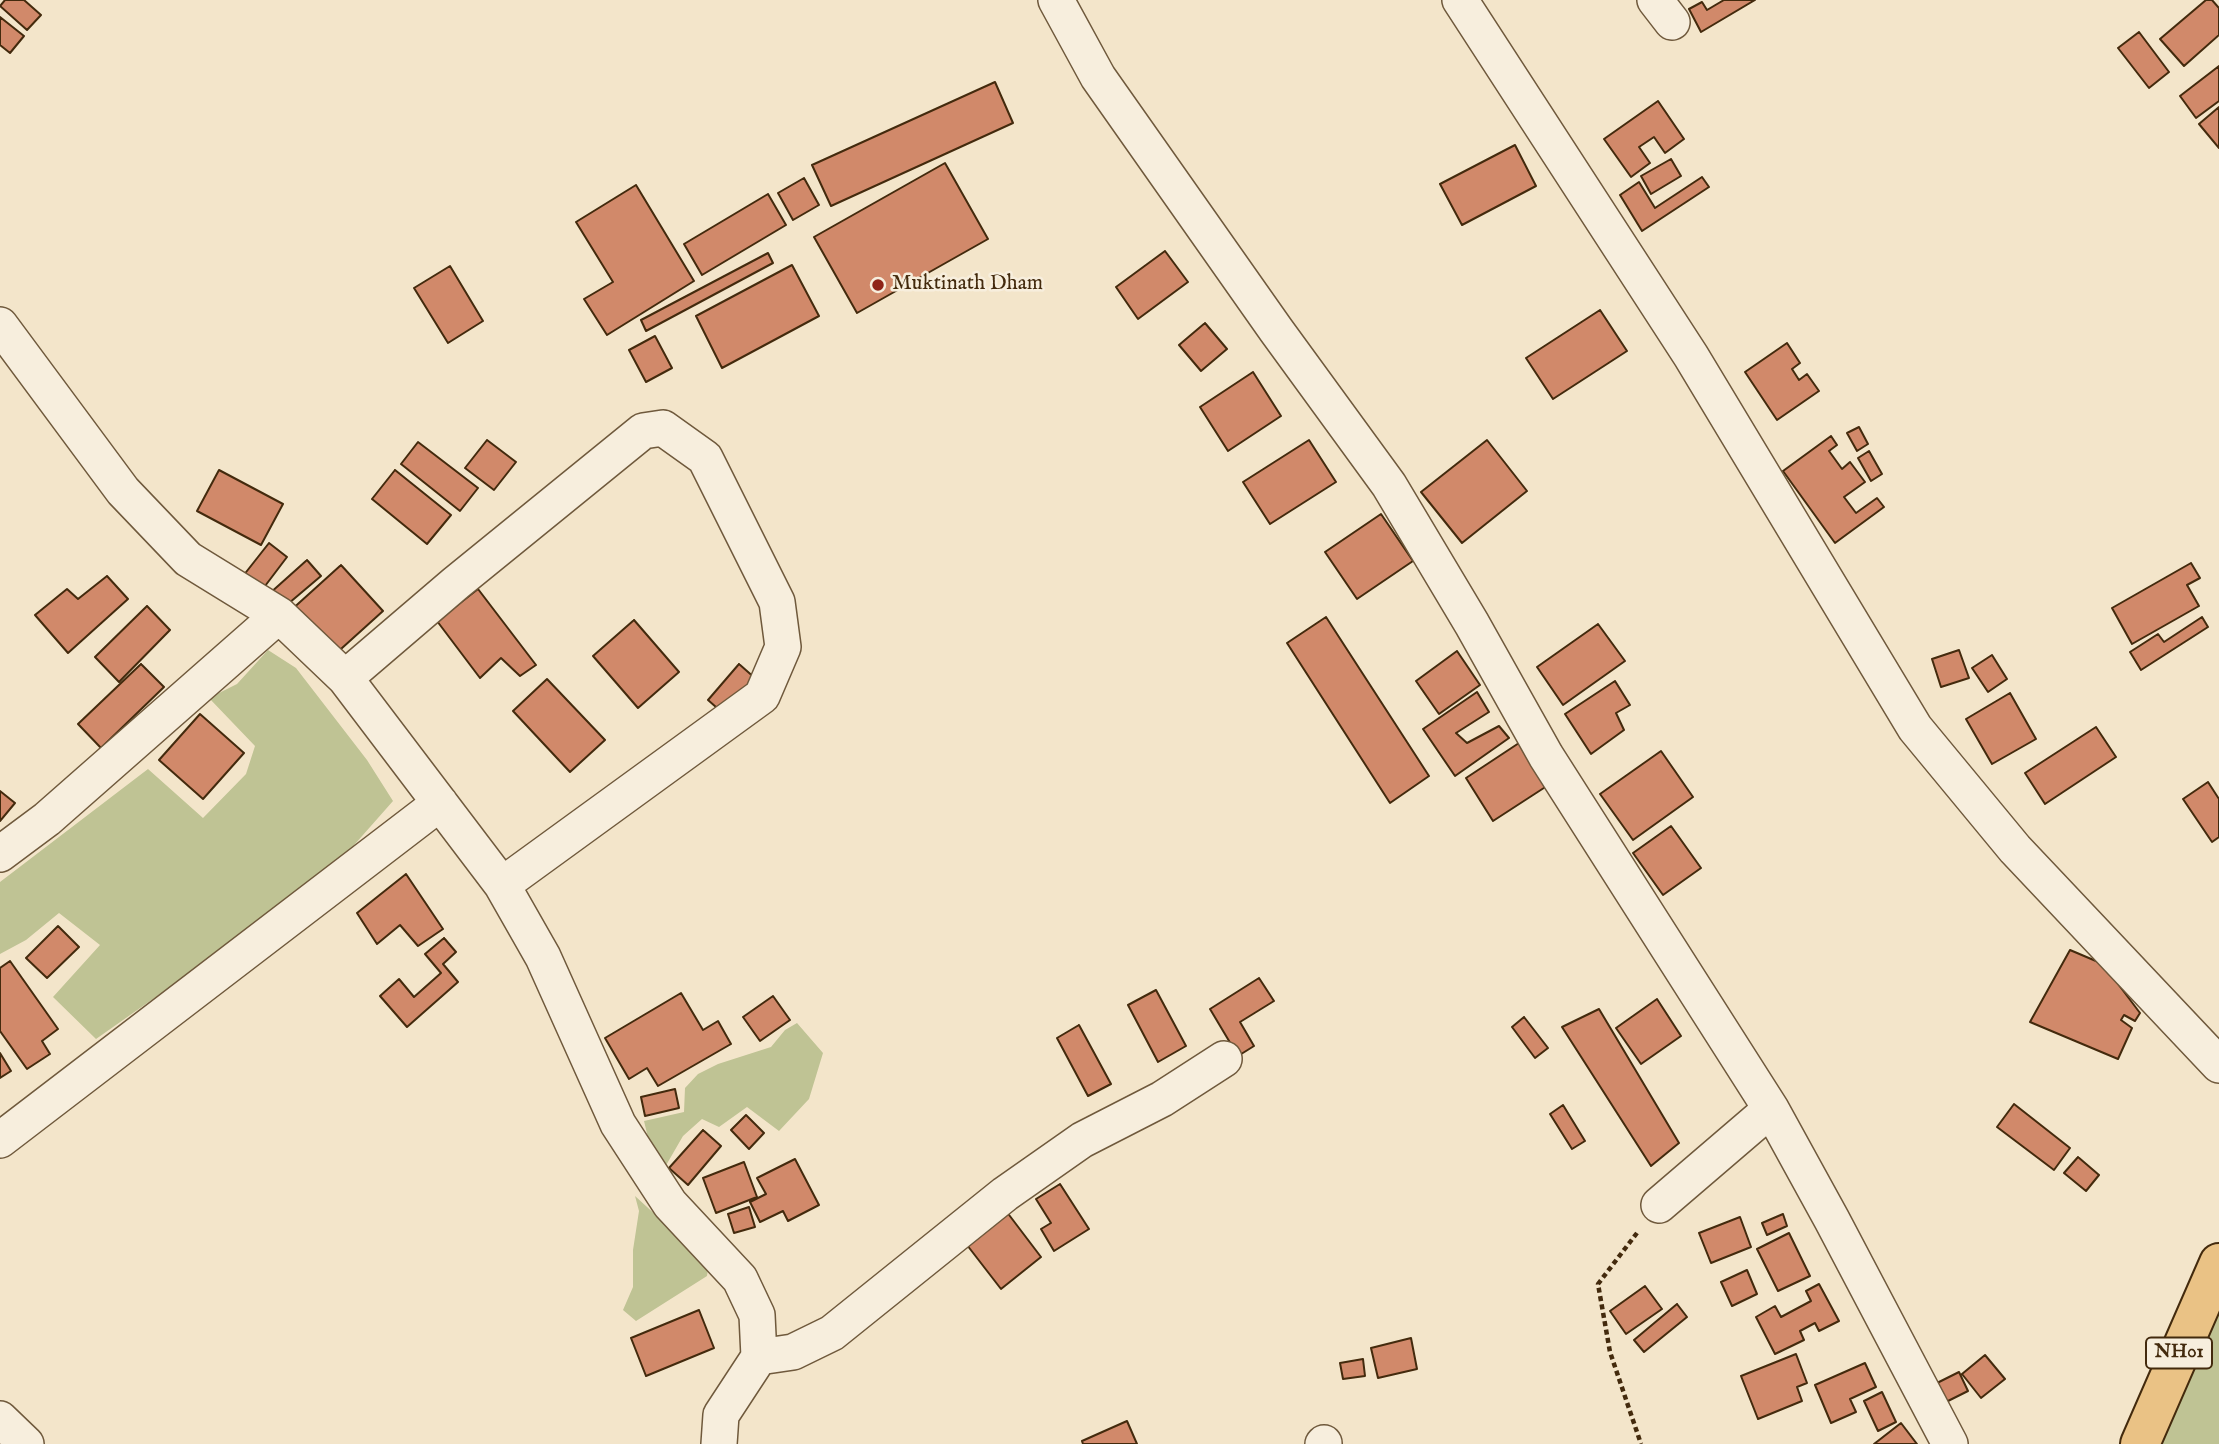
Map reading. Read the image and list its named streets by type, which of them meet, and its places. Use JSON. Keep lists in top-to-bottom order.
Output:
{
  "streets": {
    "highway": ["NH01"]
  },
  "places": ["Muktinath Dham"]
}
